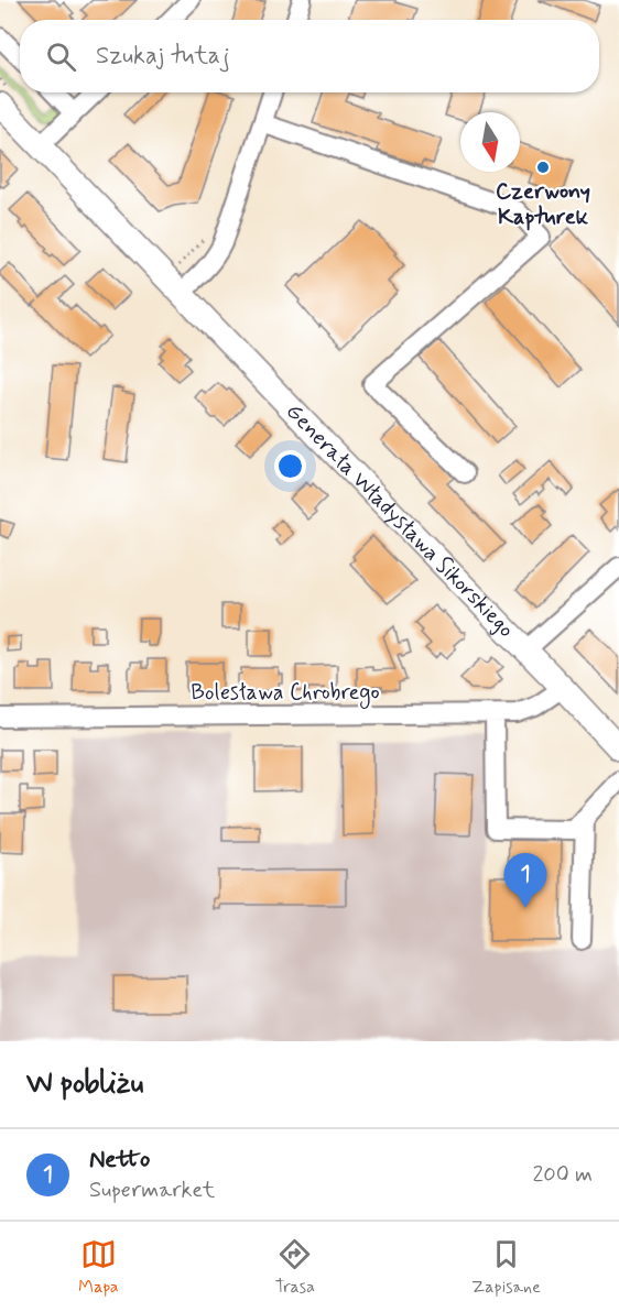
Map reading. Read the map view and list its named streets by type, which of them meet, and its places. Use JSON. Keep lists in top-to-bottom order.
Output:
{
  "streets": {
    "main road": ["Generała Władysława Sikorskiego"],
    "street": ["Bolesława Chrobrego"]
  },
  "crossings": [
    ["Generała Władysława Sikorskiego", "Bolesława Chrobrego"]
  ],
  "places": ["Czerwony Kapturek"],
  "north": "bottom",
  "page": {
    "search": "Szukaj tutaj",
    "pins": "1",
    "heading": "W pobliżu",
    "list": [
      {
        "mark": "1",
        "name": "Netto",
        "note": "Supermarket",
        "value": "200 m"
      }
    ],
    "nav": ["Mapa", "Trasa", "Zapisane"]
  }
}
